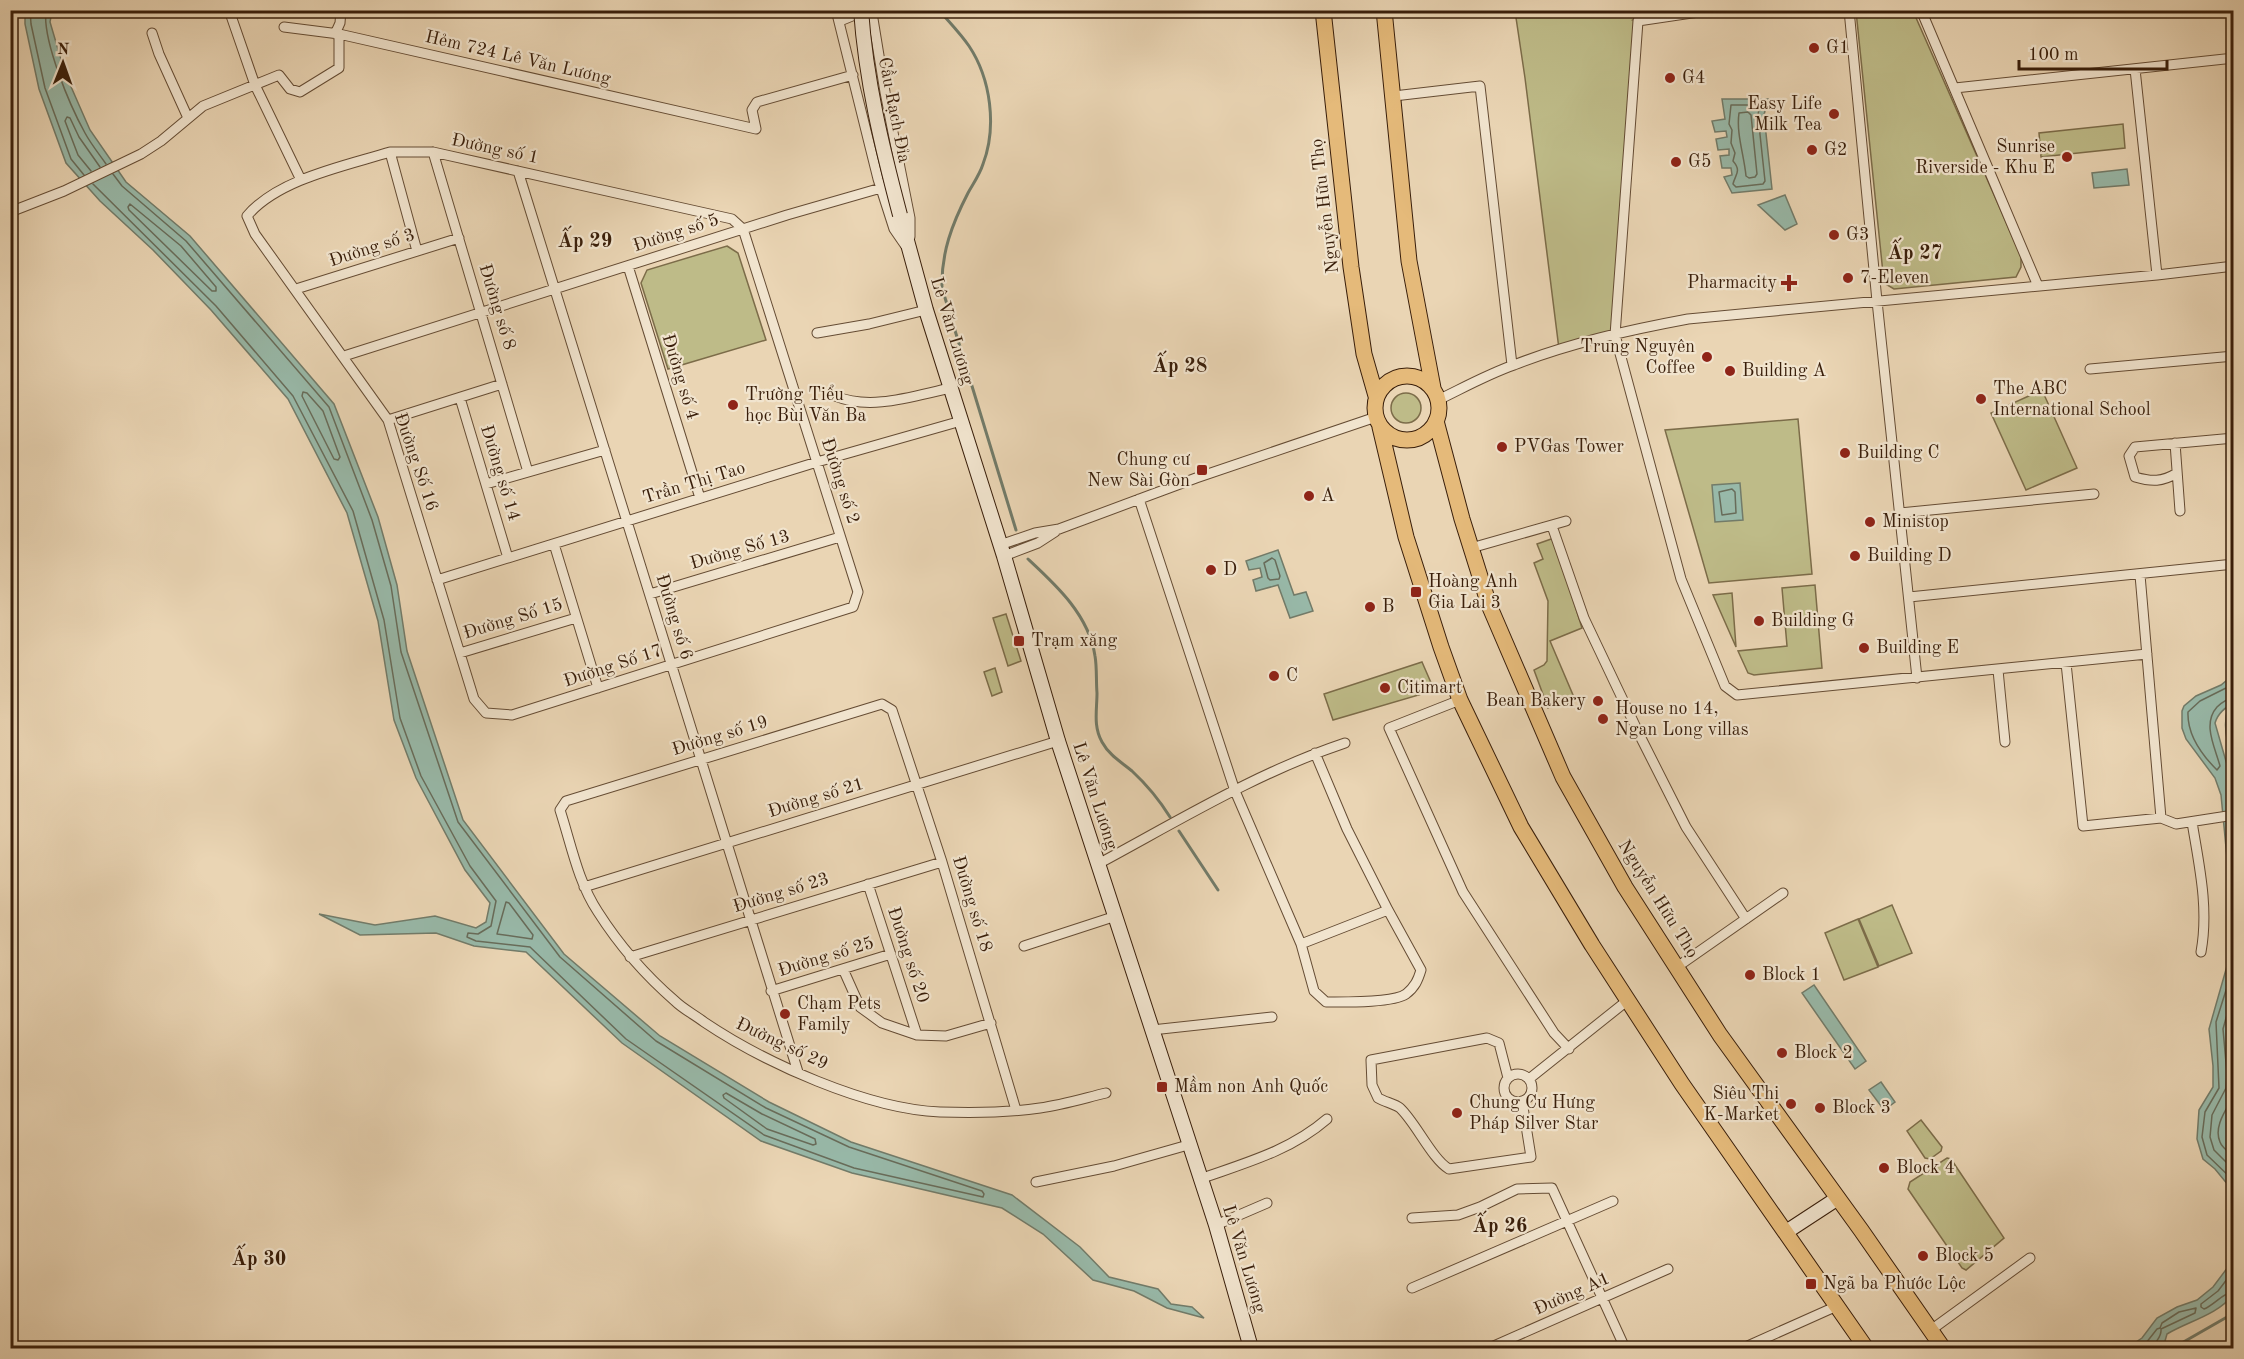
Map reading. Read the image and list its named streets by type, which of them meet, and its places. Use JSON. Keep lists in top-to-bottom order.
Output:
{
  "streets": {
    "main road": ["Cầu Rạch Đỉa", "Nguyễn Hữu Thọ", "Lê Văn Lương"],
    "street": [
      "Hẻm 724 Lê Văn Lương",
      "Đường số 1",
      "Đường số 5",
      "Đường số 3",
      "Đường số 8",
      "Đường số 4",
      "Đường Số 16",
      "Đường số 14",
      "Đường số 2",
      "Trần Thị Tao",
      "Đường Số 13",
      "Đường số 6",
      "Đường Số 15",
      "Đường Số 17",
      "Đường số 19",
      "Đường số 21",
      "Đường số 23",
      "Đường số 18",
      "Đường số 20",
      "Đường số 25",
      "Đường số 29",
      "Đường A1"
    ]
  },
  "crossings": [
    ["Hẻm 724 Lê Văn Lương", "Lê Văn Lương"],
    ["Cầu Rạch Đỉa", "Lê Văn Lương"],
    ["Đường số 1", "Đường số 5"],
    ["Đường số 1", "Đường số 8"],
    ["Đường số 1", "Đường Số 16"],
    ["Đường số 1", "Đường số 2"],
    ["Đường số 1", "Đường số 6"],
    ["Đường số 5", "Đường số 8"],
    ["Đường số 5", "Lê Văn Lương"],
    ["Đường số 5", "Đường số 4"],
    ["Đường số 5", "Đường Số 16"],
    ["Đường số 5", "Đường số 2"],
    ["Đường số 5", "Đường số 6"],
    ["Đường số 3", "Đường số 8"],
    ["Đường số 3", "Đường Số 16"],
    ["Lê Văn Lương", "Trần Thị Tao"],
    ["Lê Văn Lương", "Đường số 21"],
    ["Đường số 4", "Trần Thị Tao"],
    ["Đường Số 16", "Trần Thị Tao"],
    ["Đường Số 16", "Đường Số 15"],
    ["Đường Số 16", "Đường Số 17"],
    ["Đường số 14", "Trần Thị Tao"],
    ["Đường số 2", "Trần Thị Tao"],
    ["Đường số 2", "Đường Số 13"],
    ["Đường số 2", "Đường Số 17"],
    ["Trần Thị Tao", "Đường số 6"],
    ["Đường Số 13", "Đường số 6"],
    ["Đường số 6", "Đường Số 17"],
    ["Đường số 6", "Đường số 19"],
    ["Đường số 6", "Đường số 21"],
    ["Đường số 6", "Đường số 23"],
    ["Đường số 6", "Đường số 25"],
    ["Đường số 6", "Đường số 29"],
    ["Đường số 19", "Đường số 18"],
    ["Đường số 19", "Đường số 29"],
    ["Đường số 21", "Đường số 18"],
    ["Đường số 21", "Đường số 29"],
    ["Đường số 23", "Đường số 18"],
    ["Đường số 23", "Đường số 20"],
    ["Đường số 23", "Đường số 29"],
    ["Đường số 18", "Đường số 29"],
    ["Đường số 20", "Đường số 25"]
  ],
  "districts": [
    "Ấp 29",
    "Ấp 27",
    "Ấp 28",
    "Ấp 26",
    "Ấp 30"
  ],
  "places": {
    "other": [
      "G1",
      "G4",
      "Easy Life Milk Tea",
      "G2",
      "Sunrise Riverside - Khu E",
      "G5",
      "G3",
      "7-Eleven",
      "Trung Nguyên Coffee",
      "Building A",
      "The ABC International School",
      "Trường Tiểu học Bùi Văn Ba",
      "PVGas Tower",
      "Building C",
      "A",
      "Ministop",
      "Building D",
      "D",
      "B",
      "Building G",
      "Building E",
      "C",
      "Citimart",
      "Bean Bakery",
      "House no 14, Ngan Long villas",
      "Block 1",
      "Chạm Pets Family",
      "Block 2",
      "Siêu Thị K-Market",
      "Block 3",
      "Chung Cư Hưng Pháp Silver Star",
      "Block 4",
      "Block 5"
    ],
    "health": ["Pharmacity"],
    "transit": [
      "Chung cư New Sài Gòn",
      "Hoàng Anh Gia Lai 3",
      "Trạm xăng",
      "Mầm non Anh Quốc",
      "Ngã ba Phước Lộc"
    ]
  },
  "scale_bar": "100 m",
  "north": "top"
}
